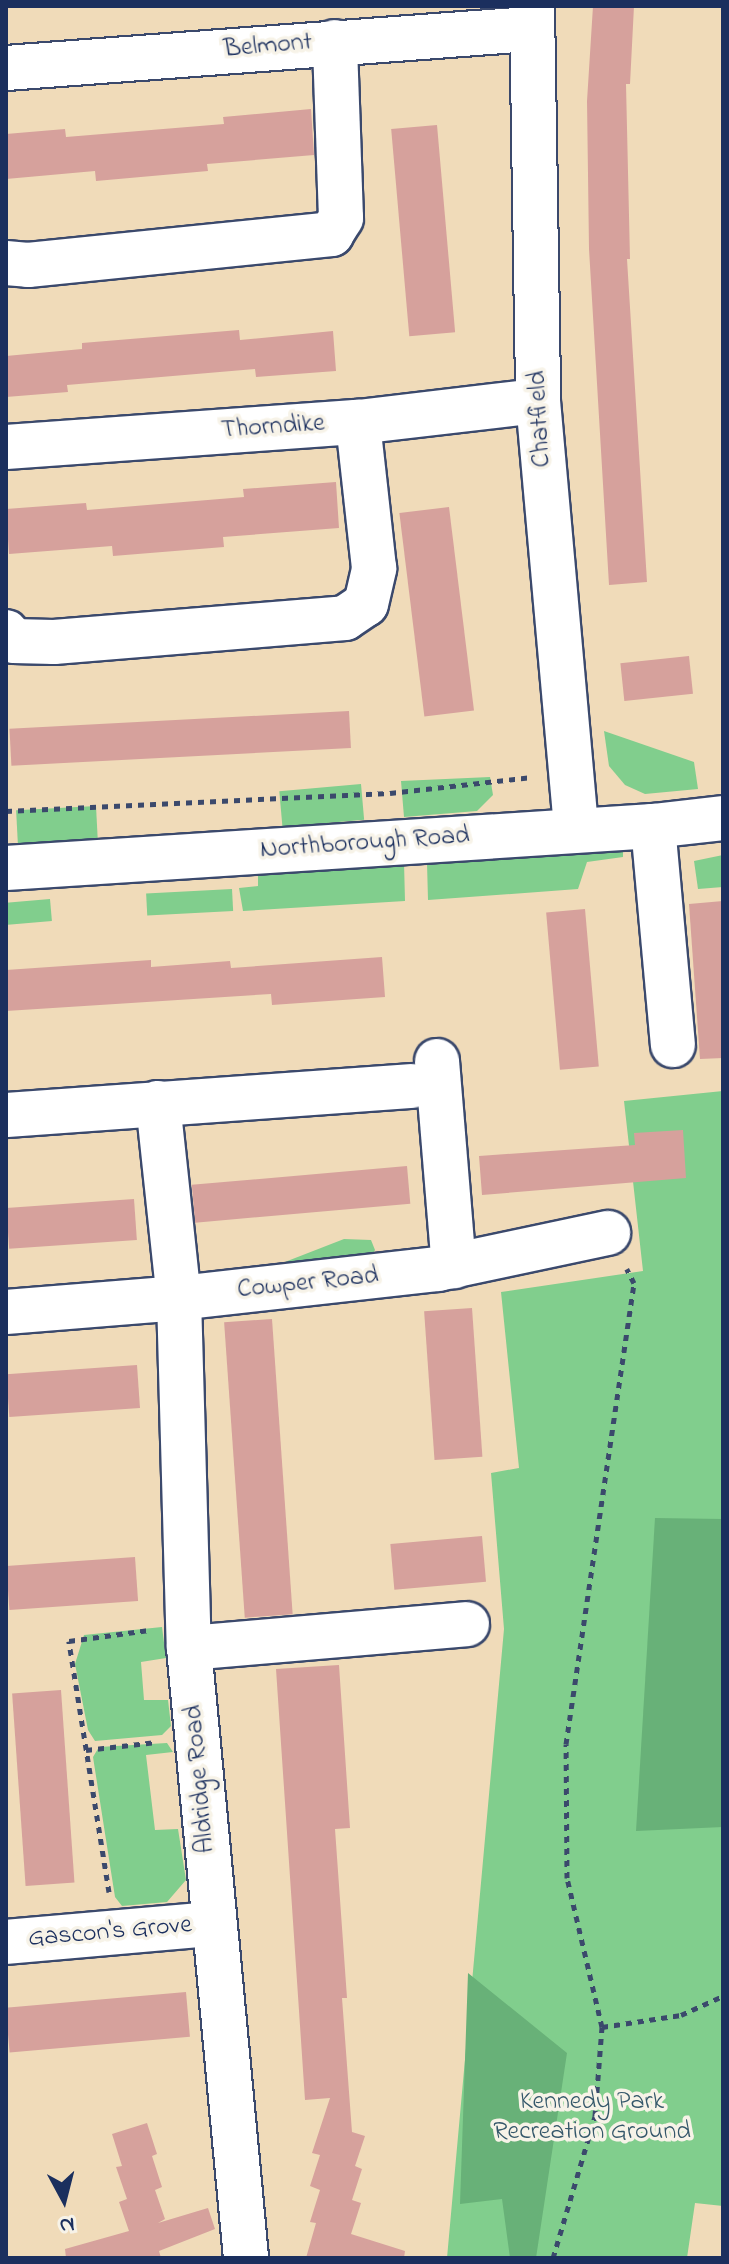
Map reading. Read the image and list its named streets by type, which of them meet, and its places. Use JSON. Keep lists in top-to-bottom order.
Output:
{
  "streets": {
    "street": [
      "Belmont",
      "Chatfield",
      "Thorndike",
      "Northborough Road",
      "Cowper Road",
      "Aldridge Road",
      "Gascon's Grove"
    ]
  },
  "crossings": [
    ["Belmont", "Chatfield"],
    ["Chatfield", "Thorndike"],
    ["Chatfield", "Northborough Road"],
    ["Cowper Road", "Aldridge Road"],
    ["Aldridge Road", "Gascon's Grove"]
  ],
  "parks": ["Kennedy Park Recreation Ground"],
  "north": "bottom"
}
